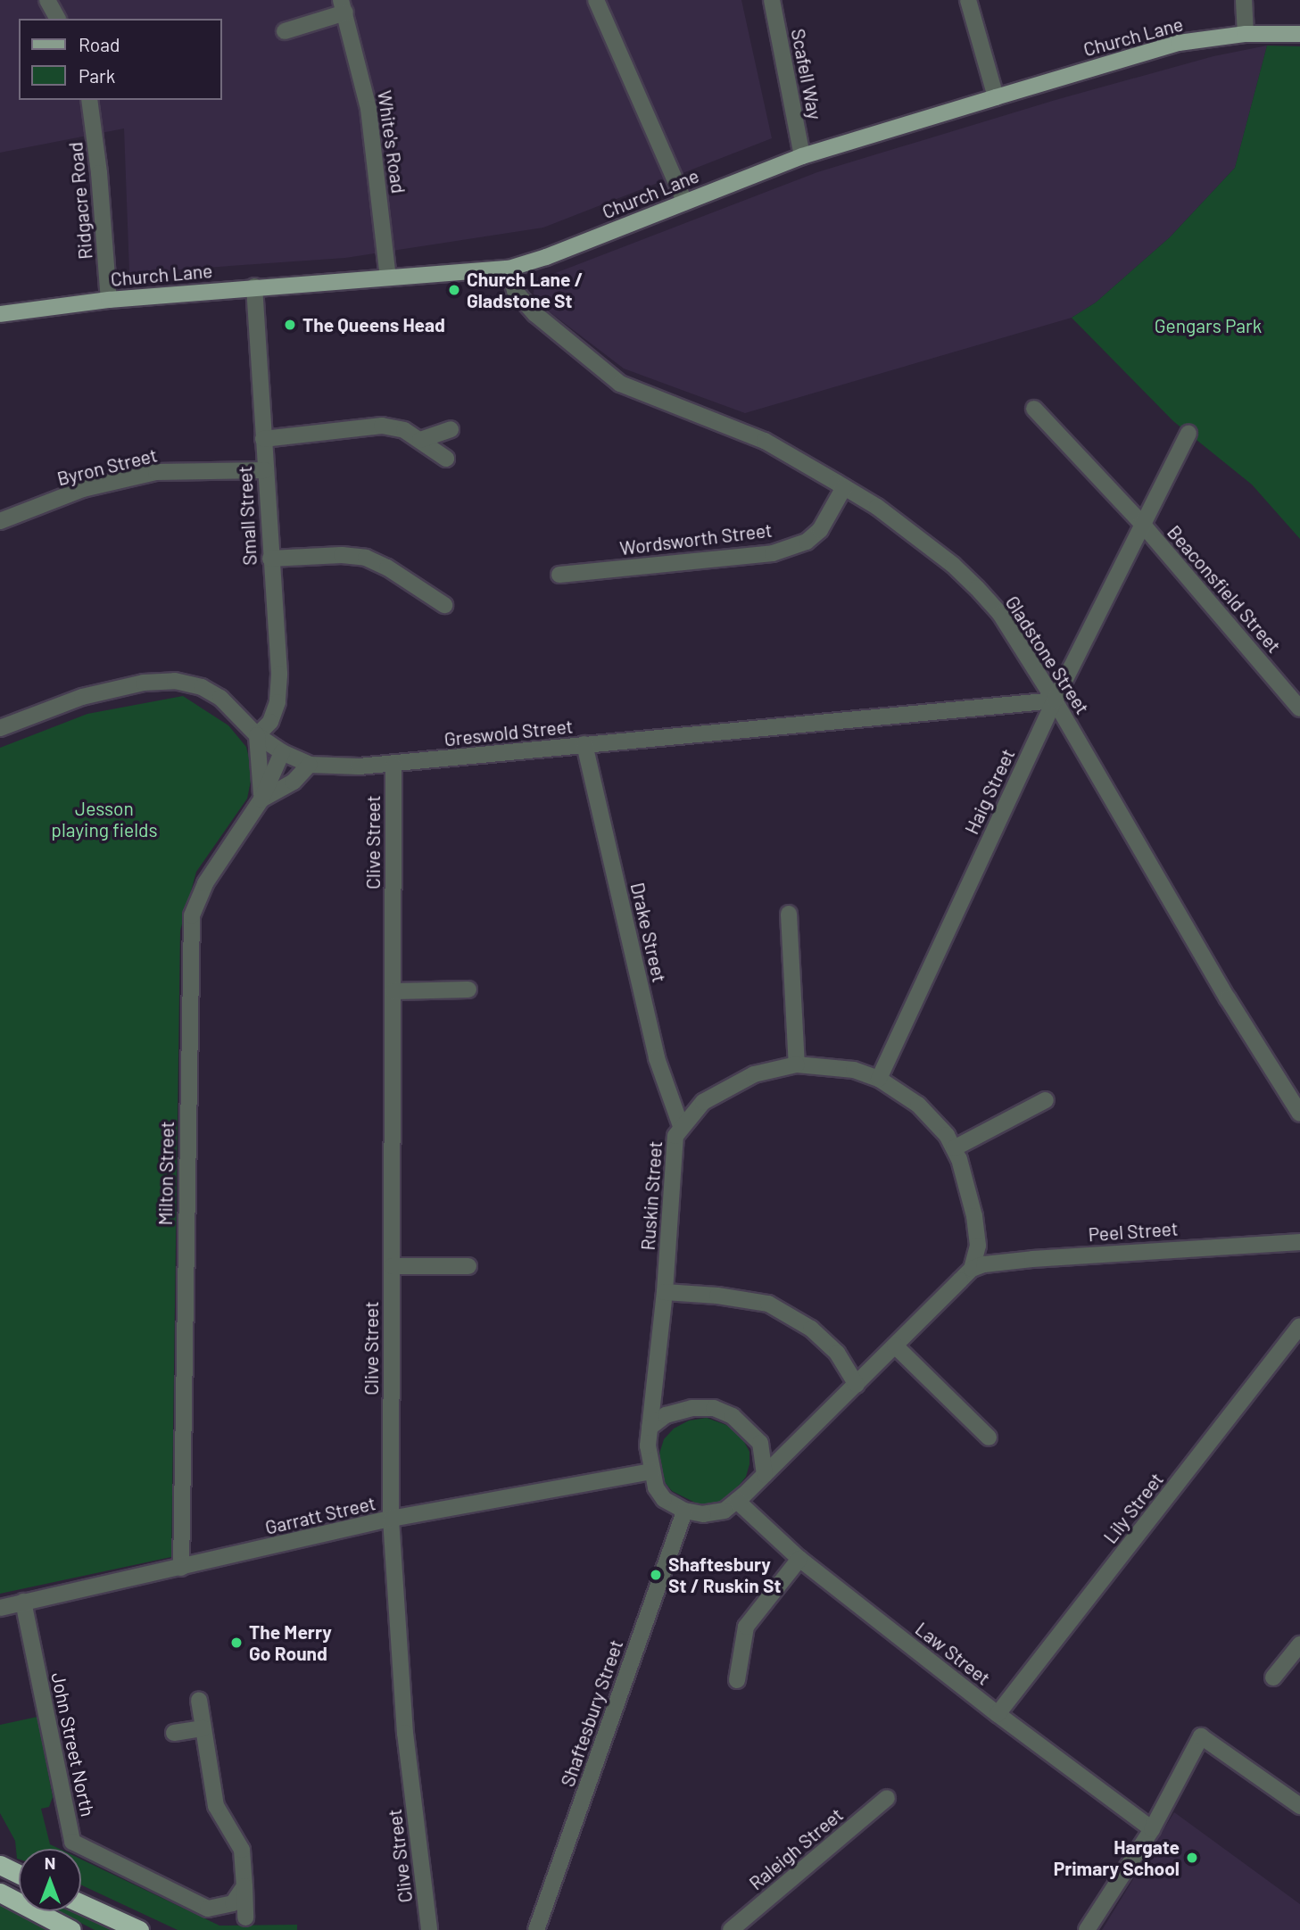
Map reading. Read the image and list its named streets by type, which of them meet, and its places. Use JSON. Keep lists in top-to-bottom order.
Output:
{
  "streets": {
    "main road": ["Church Lane"],
    "street": [
      "Scafell Way",
      "White's Road",
      "Ridgacre Road",
      "Byron Street",
      "Small Street",
      "Wordsworth Street",
      "Beaconsfield Street",
      "Gladstone Street",
      "Greswold Street",
      "Haig Street",
      "Clive Street",
      "Drake Street",
      "Milton Street",
      "Ruskin Street",
      "Peel Street",
      "Lily Street",
      "Garratt Street",
      "Law Street",
      "Shaftesbury Street",
      "John Street North",
      "Raleigh Street"
    ]
  },
  "crossings": [
    ["Church Lane", "Scafell Way"],
    ["Church Lane", "White's Road"],
    ["Church Lane", "Ridgacre Road"],
    ["Church Lane", "Small Street"],
    ["Church Lane", "Gladstone Street"],
    ["Byron Street", "Small Street"],
    ["Small Street", "Greswold Street"],
    ["Wordsworth Street", "Gladstone Street"],
    ["Beaconsfield Street", "Haig Street"],
    ["Gladstone Street", "Greswold Street"],
    ["Gladstone Street", "Haig Street"],
    ["Greswold Street", "Haig Street"],
    ["Greswold Street", "Clive Street"],
    ["Greswold Street", "Drake Street"],
    ["Greswold Street", "Milton Street"],
    ["Haig Street", "Ruskin Street"],
    ["Clive Street", "Garratt Street"],
    ["Drake Street", "Ruskin Street"],
    ["Milton Street", "Garratt Street"],
    ["Ruskin Street", "Peel Street"],
    ["Ruskin Street", "Garratt Street"],
    ["Ruskin Street", "Law Street"],
    ["Ruskin Street", "Shaftesbury Street"],
    ["Lily Street", "Law Street"],
    ["Garratt Street", "Law Street"],
    ["Garratt Street", "Shaftesbury Street"],
    ["Garratt Street", "John Street North"],
    ["Law Street", "Shaftesbury Street"]
  ],
  "parks": ["Gengars Park", "Jesson playing fields"],
  "places": [
    "Church Lane / Gladstone St",
    "The Queens Head",
    "Shaftesbury St / Ruskin St",
    "The Merry Go Round",
    "Hargate Primary School"
  ],
  "legend": ["Road", "Park"],
  "north": "top"
}
